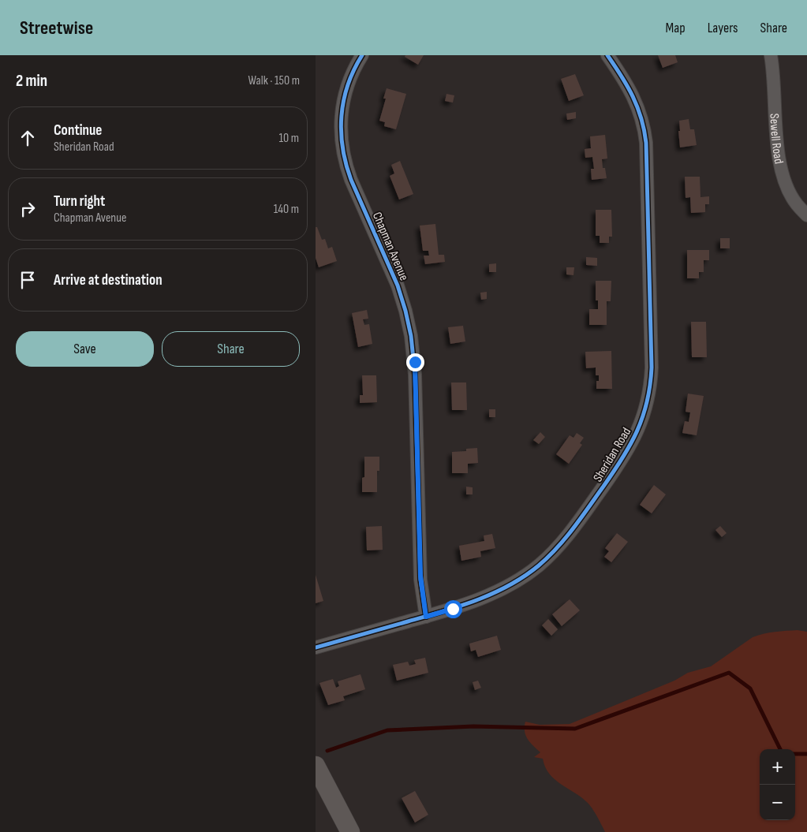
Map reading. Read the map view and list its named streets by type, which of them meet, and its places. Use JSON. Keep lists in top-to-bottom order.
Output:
{
  "streets": {
    "street": ["Sewell Road", "Chapman Avenue", "Sheridan Road"]
  },
  "crossings": [
    ["Chapman Avenue", "Sheridan Road"]
  ],
  "page": {
    "header": "Streetwise",
    "nav": ["Map", "Layers", "Share"],
    "heading": ["2 min", "Walk · 150 m"],
    "list": [
      ["Continue", "Sheridan Road", "10 m"],
      ["Turn right", "Chapman Avenue", "140 m"],
      "Arrive at destination"
    ],
    "buttons": ["Save", "Share"],
    "map_buttons": ["+", "−"]
  }
}
